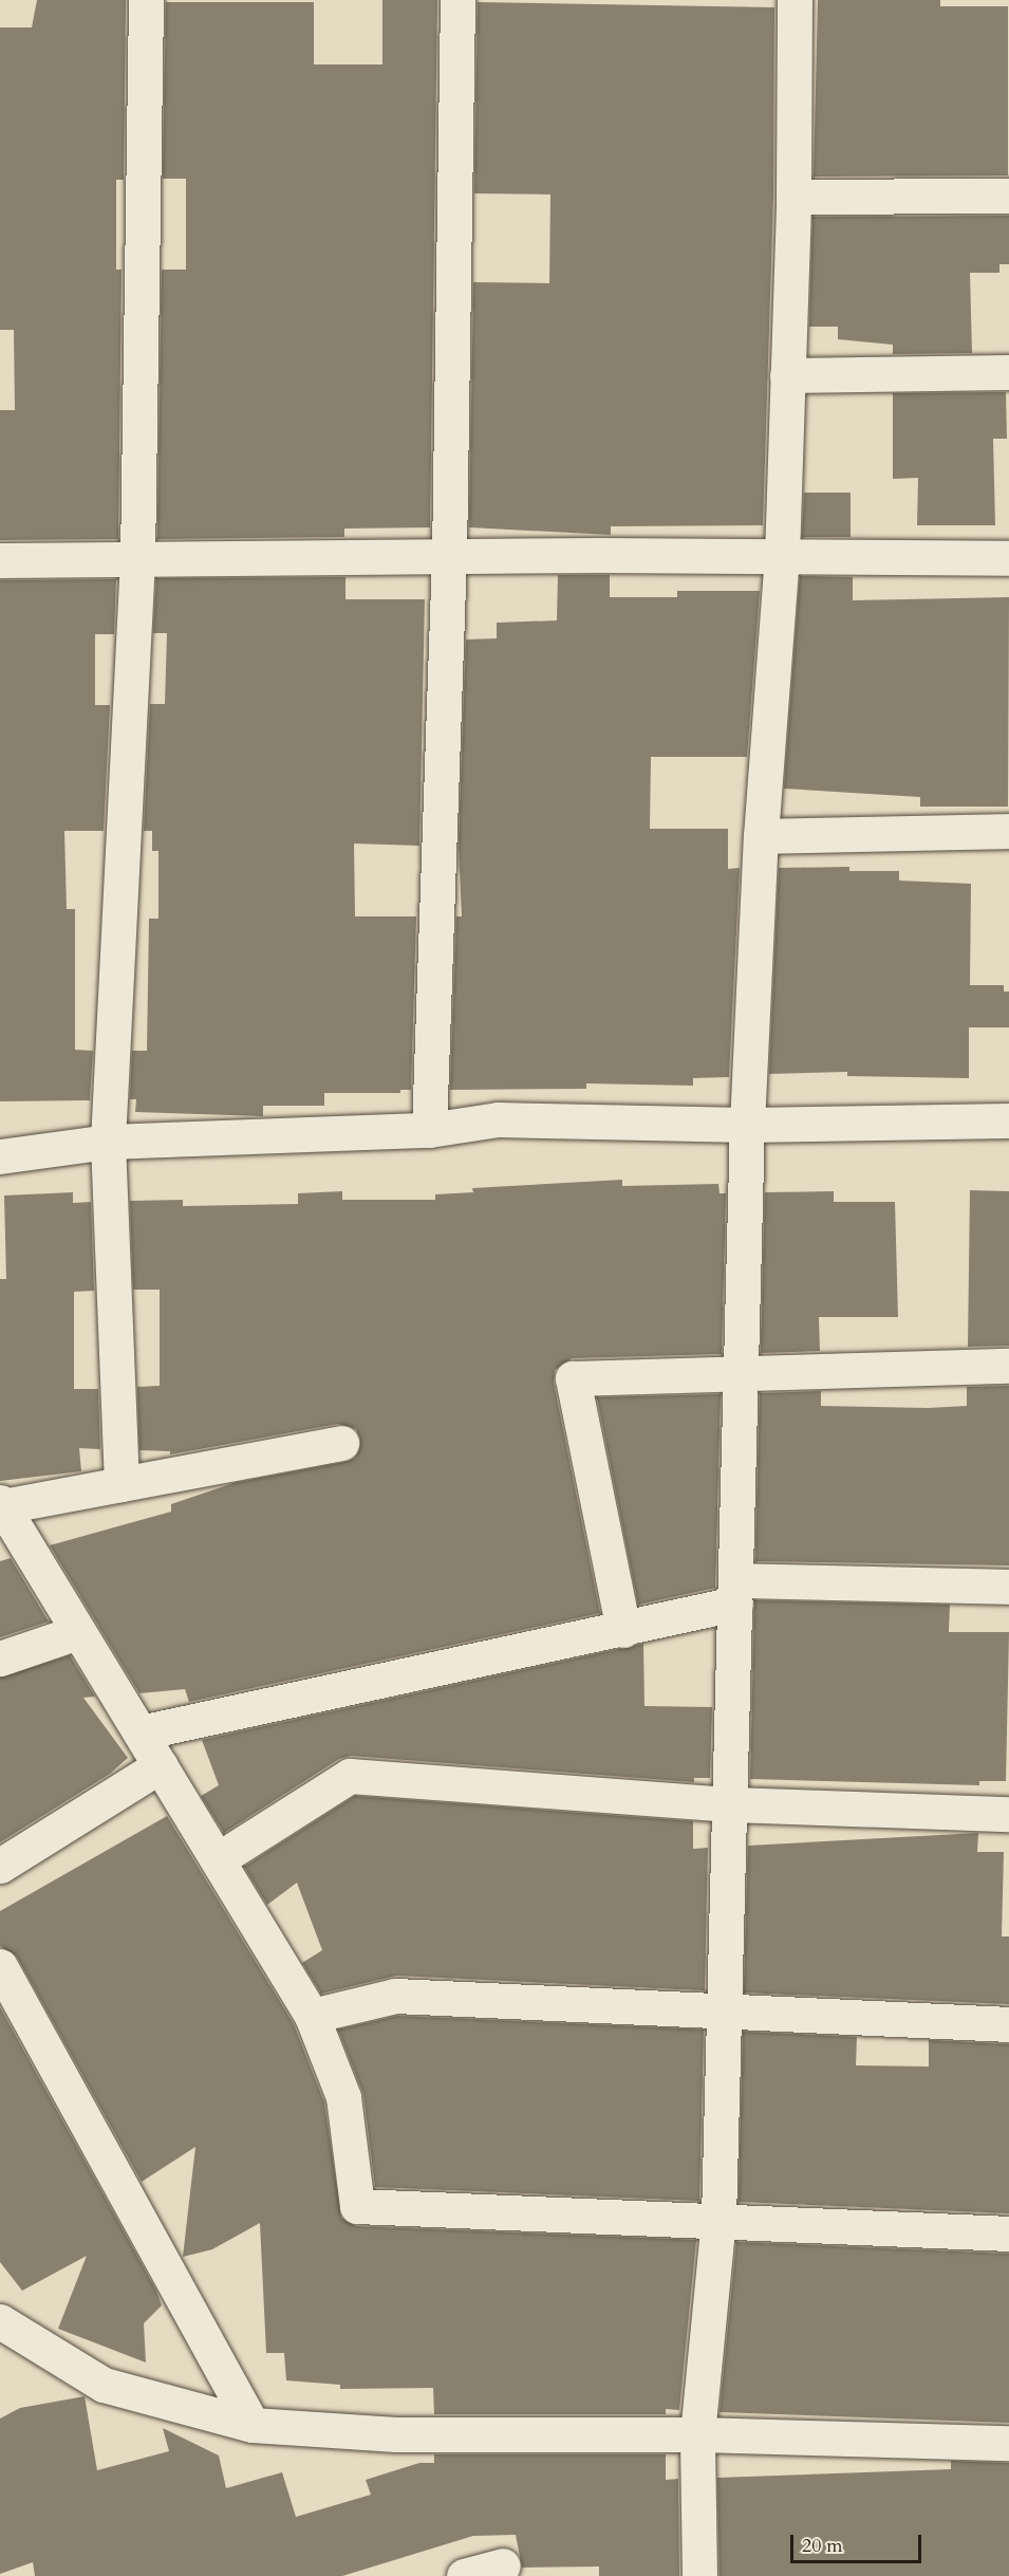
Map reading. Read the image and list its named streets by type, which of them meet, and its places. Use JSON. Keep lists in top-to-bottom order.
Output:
{
  "scale_bar": "20 m"
}
